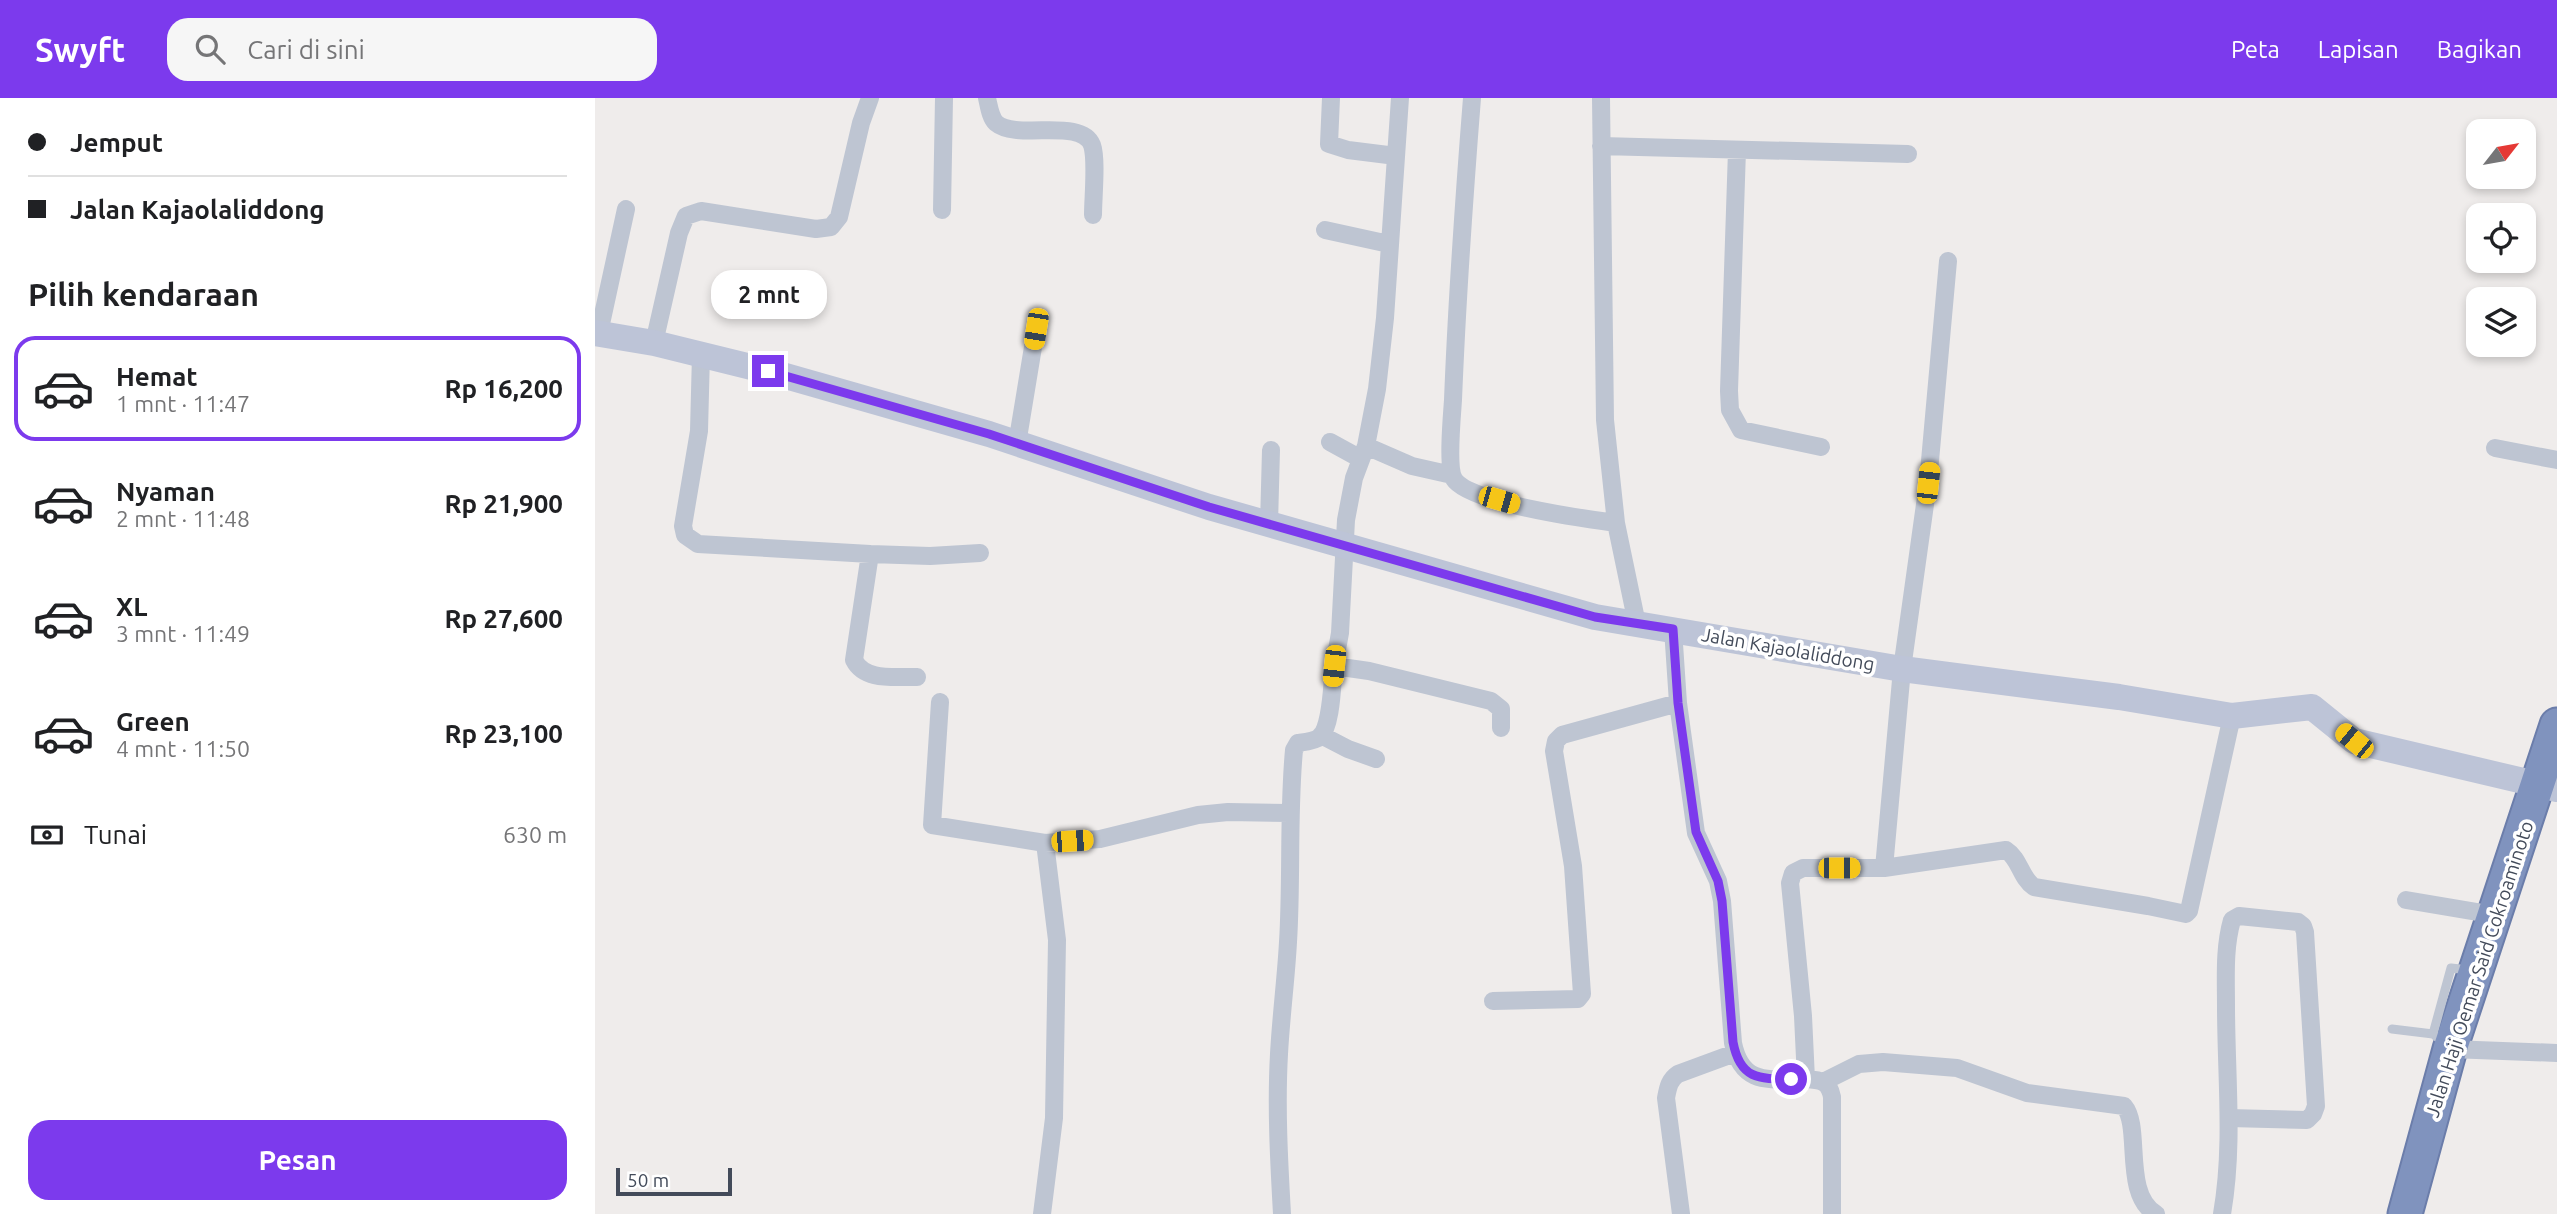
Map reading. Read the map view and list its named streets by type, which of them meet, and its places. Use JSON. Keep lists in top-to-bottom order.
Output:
{
  "streets": {
    "highway": ["Jalan Haji Oemar Said Cokroaminoto"],
    "street": ["Jalan Kajaolaliddong"]
  },
  "crossings": [
    ["Jalan Kajaolaliddong", "Jalan Haji Oemar Said Cokroaminoto"]
  ],
  "scale_bar": "50 m",
  "north": "top right",
  "page": {
    "header": "Swyft",
    "search": "Cari di sini",
    "nav": ["Peta", "Lapisan", "Bagikan"],
    "banner": ["Jemput", "Jalan Kajaolaliddong"],
    "heading": "Pilih kendaraan",
    "bubble": "2 mnt",
    "list": [
      {
        "name": "Hemat",
        "note": "1 mnt · 11:47",
        "value": "Rp 16,200"
      },
      {
        "name": "Nyaman",
        "note": "2 mnt · 11:48",
        "value": "Rp 21,900"
      },
      {
        "name": "XL",
        "note": "3 mnt · 11:49",
        "value": "Rp 27,600"
      },
      {
        "name": "Green",
        "note": "4 mnt · 11:50",
        "value": "Rp 23,100"
      }
    ],
    "pay": ["Tunai", "630 m"],
    "buttons": "Pesan",
    "scale": "50 m"
  }
}
